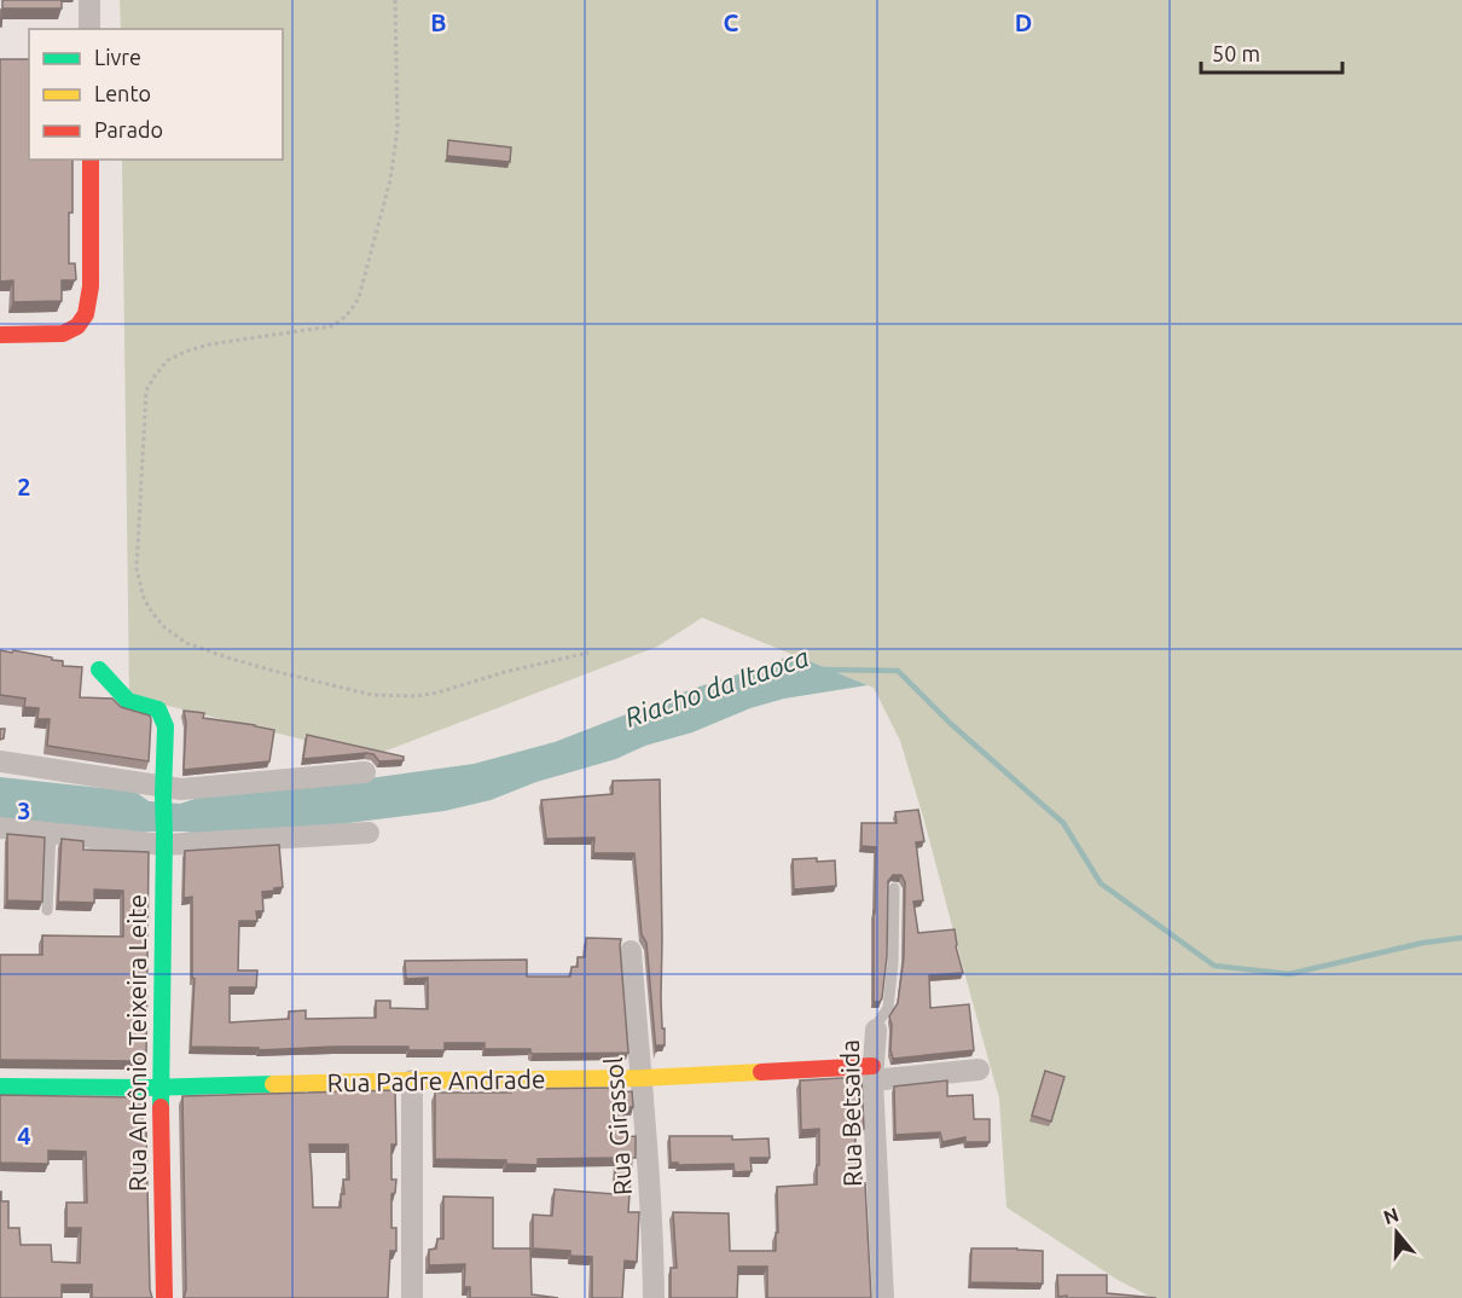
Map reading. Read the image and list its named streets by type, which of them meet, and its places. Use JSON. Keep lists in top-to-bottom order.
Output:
{
  "streets": {
    "street": [
      "Rua Antônio Teixeira Leite",
      "Rua Padre Andrade",
      "Rua Betsaida",
      "Rua Girassol"
    ]
  },
  "crossings": [
    ["Rua Antônio Teixeira Leite", "Rua Padre Andrade"],
    ["Rua Padre Andrade", "Rua Betsaida"],
    ["Rua Padre Andrade", "Rua Girassol"]
  ],
  "water": ["Riacho da Itaoca"],
  "legend": ["Livre", "Lento", "Parado"],
  "scale_bar": "50 m",
  "north": "top",
  "grid": {
    "columns": ["B", "C", "D"],
    "rows": ["2", "3", "4"]
  }
}
